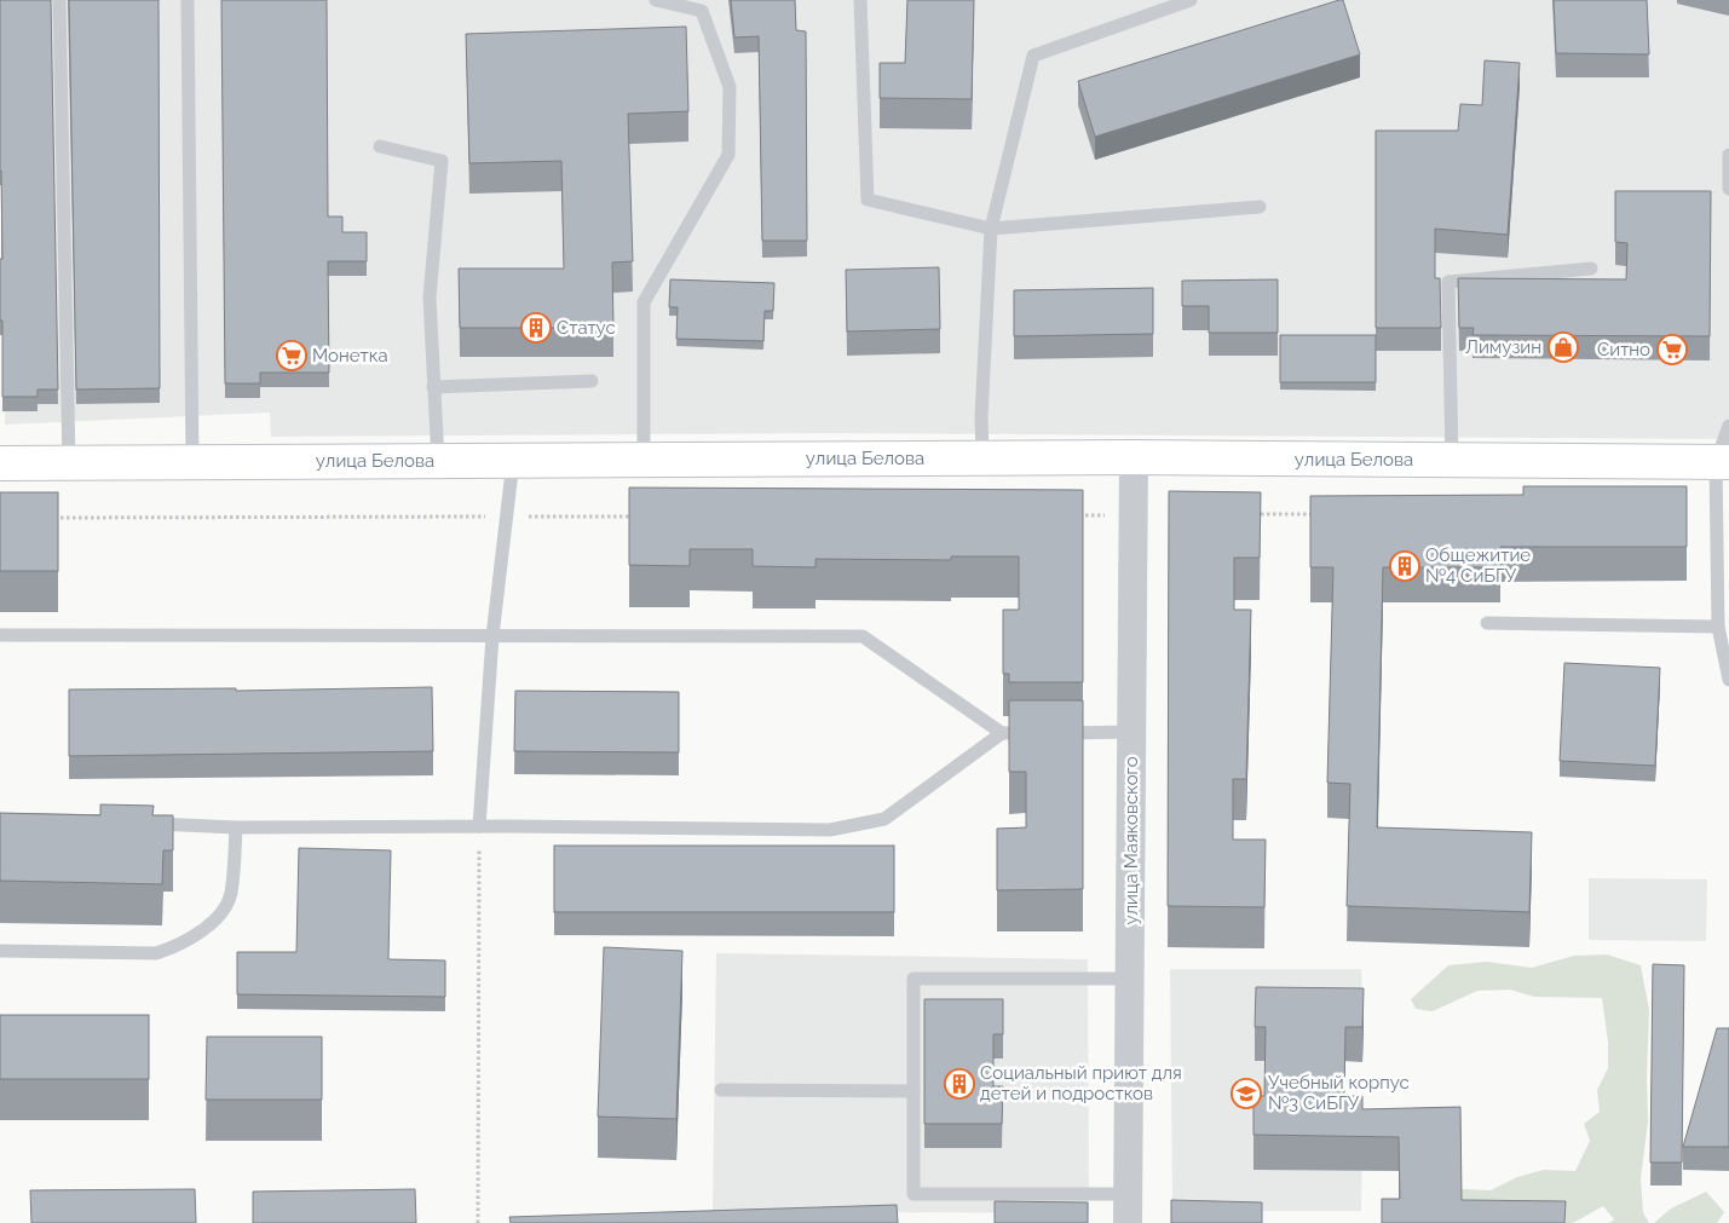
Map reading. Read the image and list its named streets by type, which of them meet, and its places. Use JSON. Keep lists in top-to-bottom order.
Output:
{
  "streets": {
    "main road": ["улица Белова"],
    "street": ["улица Маяковского"]
  },
  "crossings": [
    ["улица Белова", "улица Маяковского"]
  ],
  "places": {
    "building": ["Статус", "Общежитие №4 СиБГУ", "Социальный приют для детей и подростков"],
    "shop": ["Лимузин"],
    "supermarket": ["Ситно", "Монетка"],
    "school or university": ["Учебный корпус №3 СиБГУ"]
  }
}
